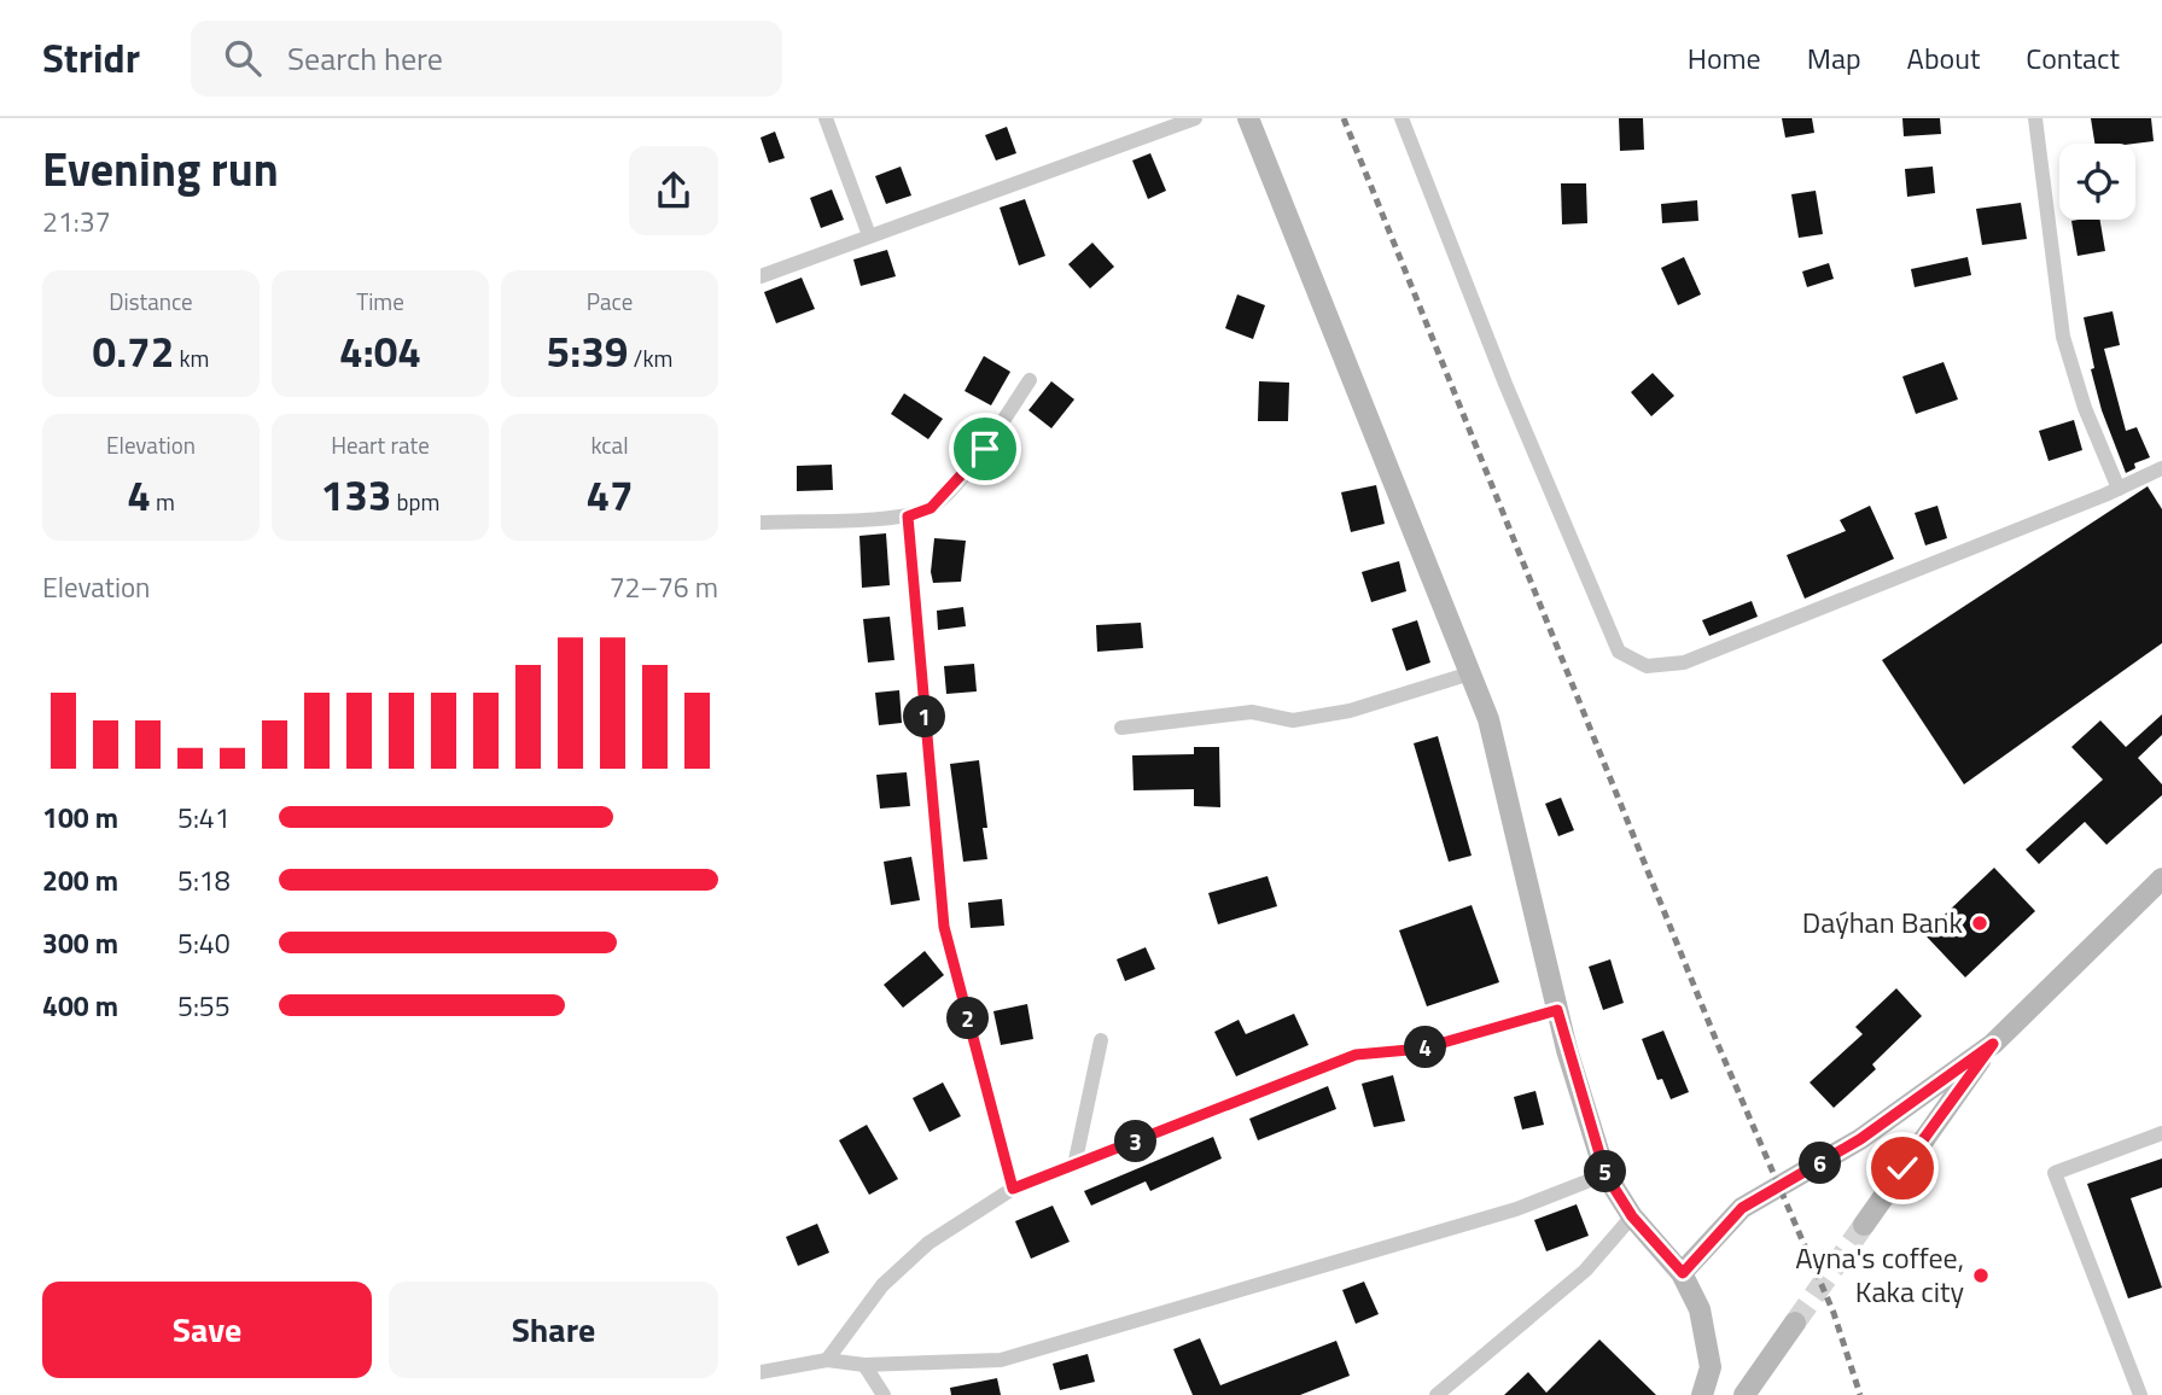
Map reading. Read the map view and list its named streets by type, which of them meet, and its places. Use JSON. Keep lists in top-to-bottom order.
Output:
{
  "places": ["Daýhan Bank", "Ayna's coffee, Kaka city"],
  "page": {
    "header": "Stridr",
    "search": "Search here",
    "nav": [
      "Home",
      "Map",
      "About",
      "Contact"
    ],
    "heading": ["Evening run", "21:37"],
    "stats": [
      ["Distance", "0.72 km"],
      ["Time", "4:04"],
      ["Pace", "5:39 /km"],
      ["Elevation", "4 m"],
      ["Heart rate", "133 bpm"],
      ["kcal", "47"]
    ],
    "chart": ["Elevation", "72–76 m"],
    "pins": [
      "1",
      "2",
      "4",
      "3",
      "6",
      "5"
    ],
    "list": [
      {
        "name": "100 m",
        "note": "5:41"
      },
      {
        "name": "200 m",
        "note": "5:18"
      },
      {
        "name": "300 m",
        "note": "5:40"
      },
      {
        "name": "400 m",
        "note": "5:55"
      }
    ],
    "buttons": ["Save", "Share"]
  }
}
